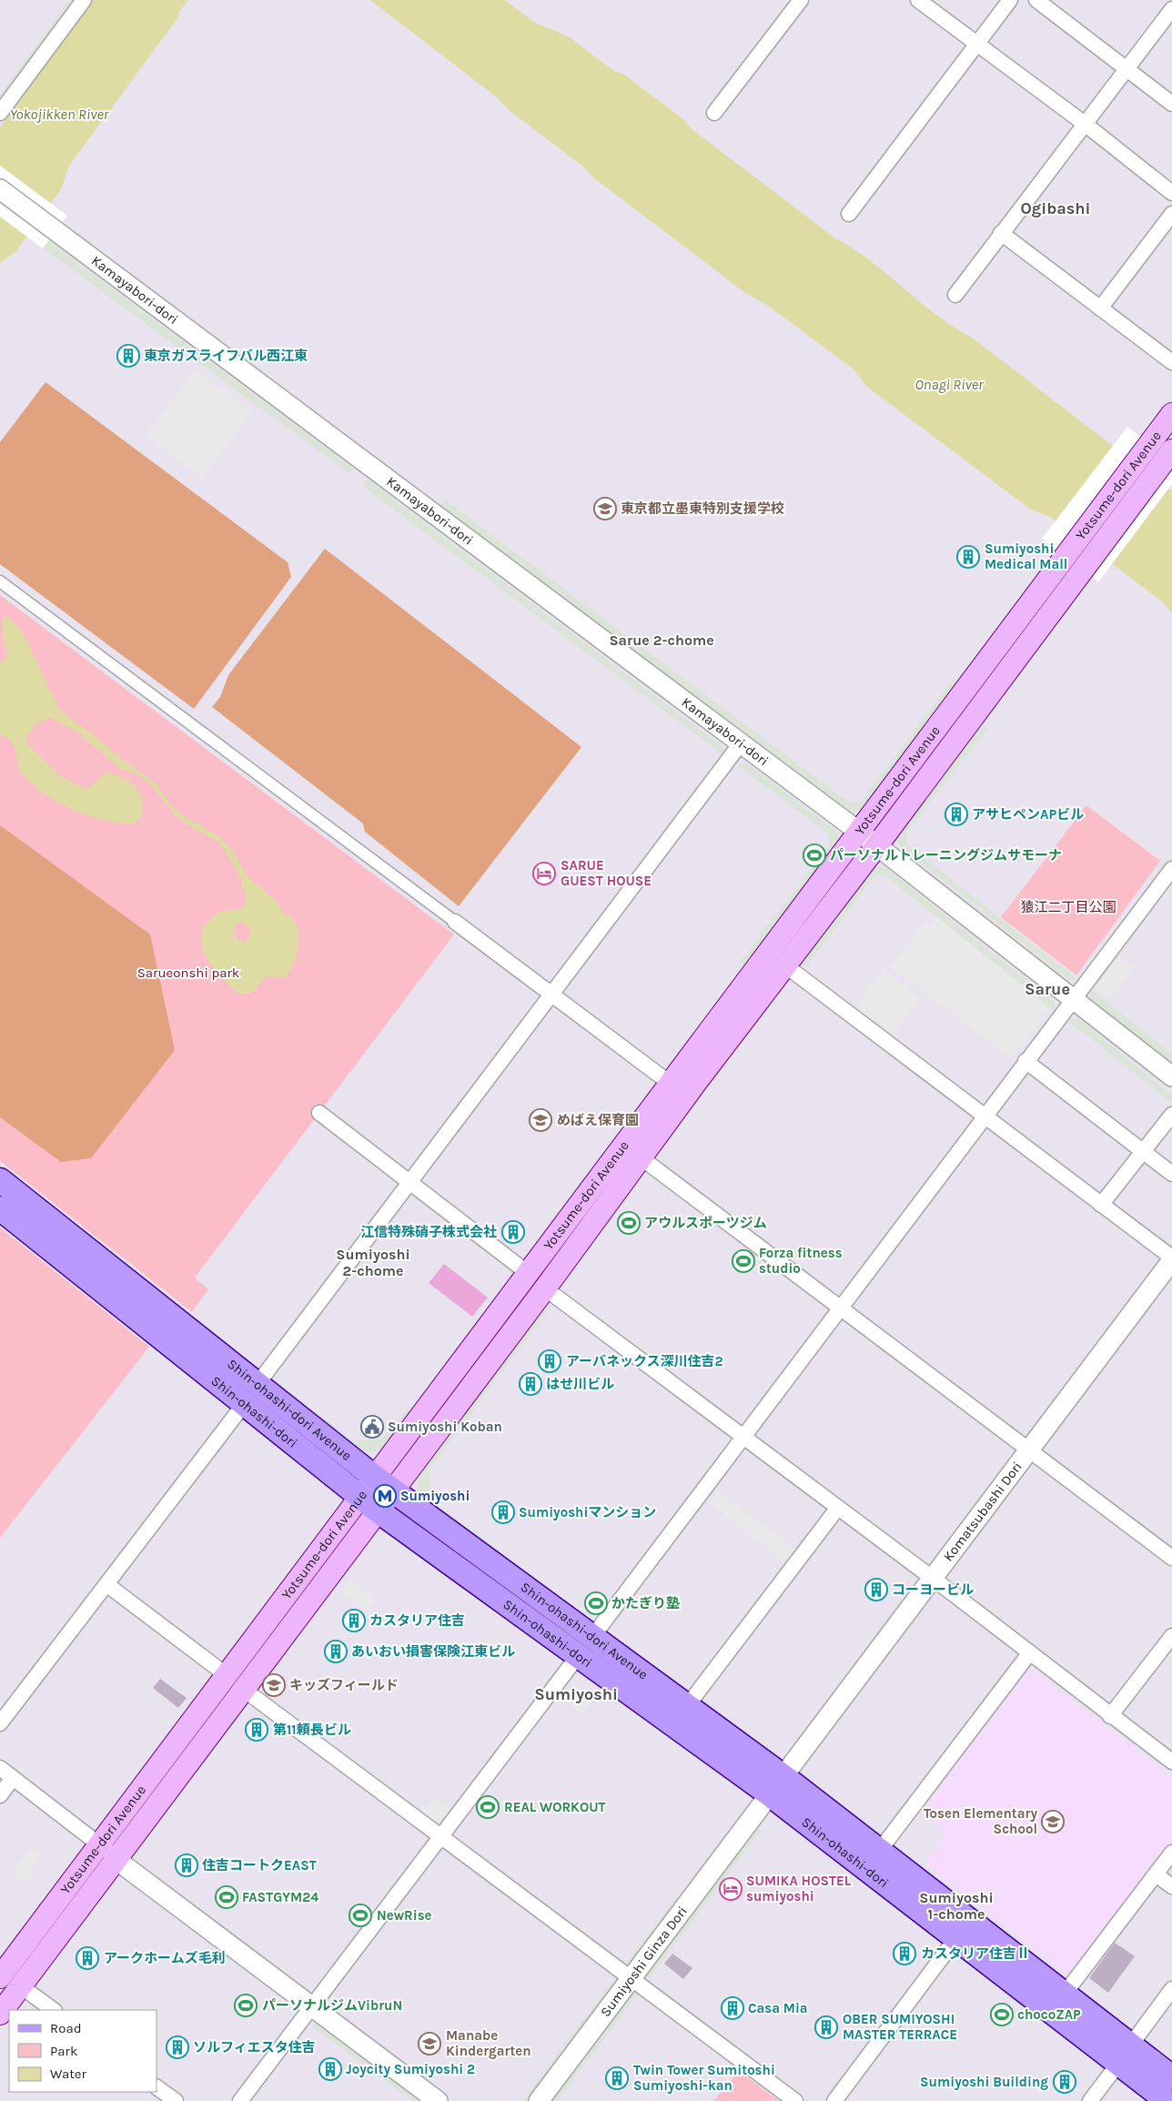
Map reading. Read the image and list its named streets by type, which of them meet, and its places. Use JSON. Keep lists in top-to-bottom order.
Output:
{
  "streets": {
    "main road": ["Yotsume-dori Avenue", "Shin-ohashi-dori Avenue", "Shin-ohashi-dori"],
    "street": ["Kamayabori-dori", "Komatsubashi Dori", "Sumiyoshi Ginza Dori"]
  },
  "crossings": [
    ["Kamayabori-dori", "Yotsume-dori Avenue"],
    ["Yotsume-dori Avenue", "Shin-ohashi-dori Avenue"],
    ["Yotsume-dori Avenue", "Shin-ohashi-dori"],
    ["Shin-ohashi-dori Avenue", "Shin-ohashi-dori"],
    ["Shin-ohashi-dori Avenue", "Komatsubashi Dori"],
    ["Shin-ohashi-dori Avenue", "Sumiyoshi Ginza Dori"],
    ["Shin-ohashi-dori", "Komatsubashi Dori"],
    ["Shin-ohashi-dori", "Sumiyoshi Ginza Dori"],
    ["Komatsubashi Dori", "Sumiyoshi Ginza Dori"]
  ],
  "districts": [
    "Ogibashi",
    "Sarue 2-chome",
    "Sarue",
    "Sumiyoshi 2-chome",
    "Sumiyoshi",
    "Sumiyoshi 1-chome"
  ],
  "water": ["Yokojikken River", "Onagi River"],
  "parks": ["猿江二丁目公園", "Sarueonshi park"],
  "places": {
    "building": [
      "東京ガスライフバル西江東",
      "Sumiyoshi Medical Mall",
      "アサヒペンAPビル",
      "江信特殊硝子株式会社",
      "アーバネックス深川住吉2",
      "はせ川ビル",
      "Sumiyoshiマンション",
      "コーヨービル",
      "カスタリア住吉",
      "あいおい損害保険江東ビル",
      "第11頼長ビル",
      "住吉コートクEAST",
      "カスタリア住吉Ⅱ",
      "アークホームズ毛利",
      "Casa Mia",
      "OBER SUMIYOSHI MASTER TERRACE",
      "ソルフィエスタ住吉",
      "Joycity Sumiyoshi 2",
      "Twin Tower Sumitoshi Sumiyoshi-kan",
      "Sumiyoshi Building"
    ],
    "school or university": [
      "東京都立墨東特別支援学校",
      "めばえ保育園",
      "キッズフィールド",
      "Tosen Elementary School",
      "Manabe Kindergarten"
    ],
    "sports": [
      "パーソナルトレーニングジムサモーナ",
      "アウルスポーツジム",
      "Forza fitness studio",
      "かたぎり塾",
      "REAL WORKOUT",
      "FASTGYM24",
      "NewRise",
      "パーソナルジムVibruN",
      "chocoZAP"
    ],
    "hotel": ["SARUE GUEST HOUSE", "SUMIKA HOSTEL sumiyoshi"],
    "public building": ["Sumiyoshi Koban"],
    "metro station": ["Sumiyoshi"]
  },
  "legend": ["Road", "Park", "Water"]
}
